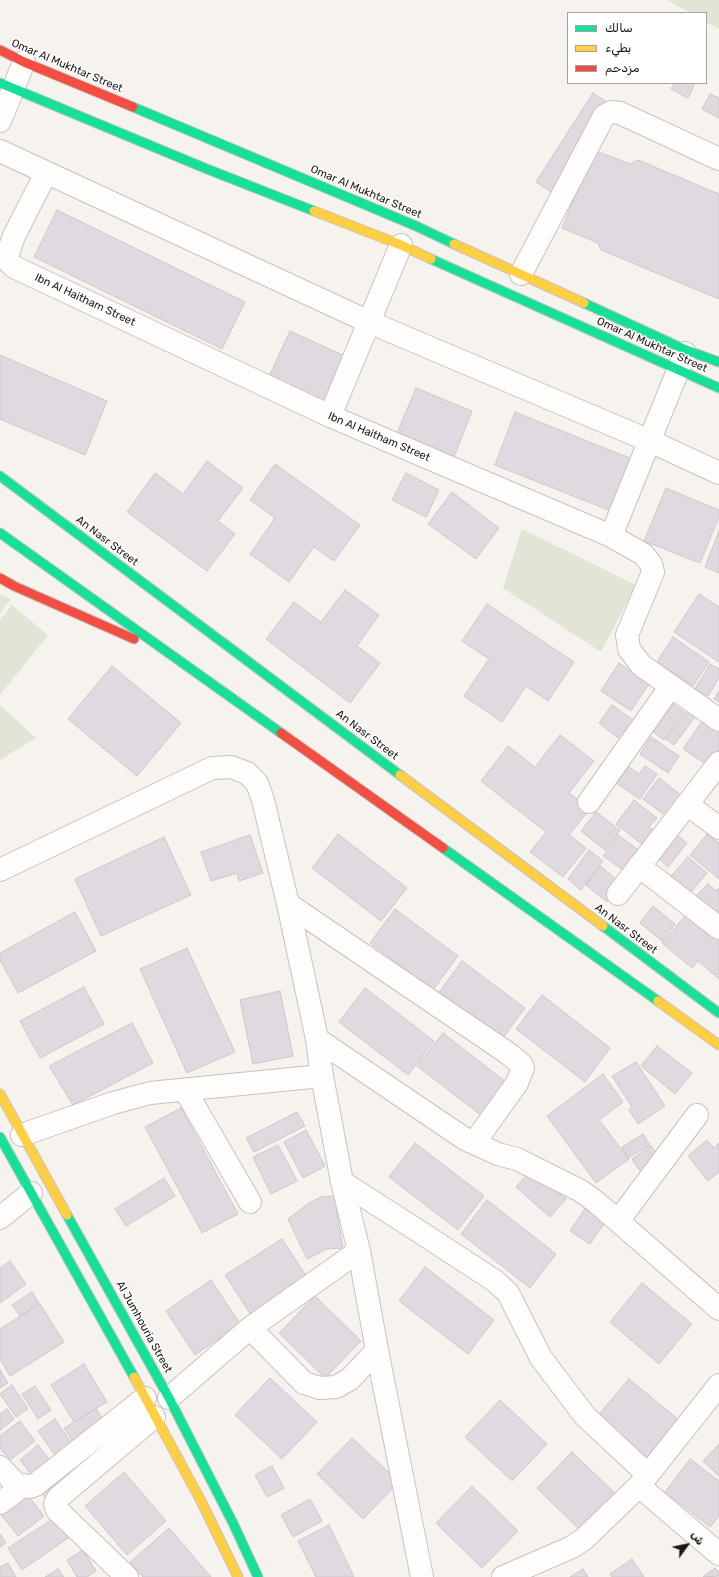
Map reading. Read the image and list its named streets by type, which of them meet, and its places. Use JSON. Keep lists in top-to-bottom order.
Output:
{
  "streets": {
    "main road": ["Omar Al Mukhtar Street", "An Nasr Street", "Al Jumhouria Street"],
    "street": ["Ibn Al Haitham Street"]
  },
  "legend": ["سالك", "بطيء", "مزدحم"],
  "north": "top right"
}
